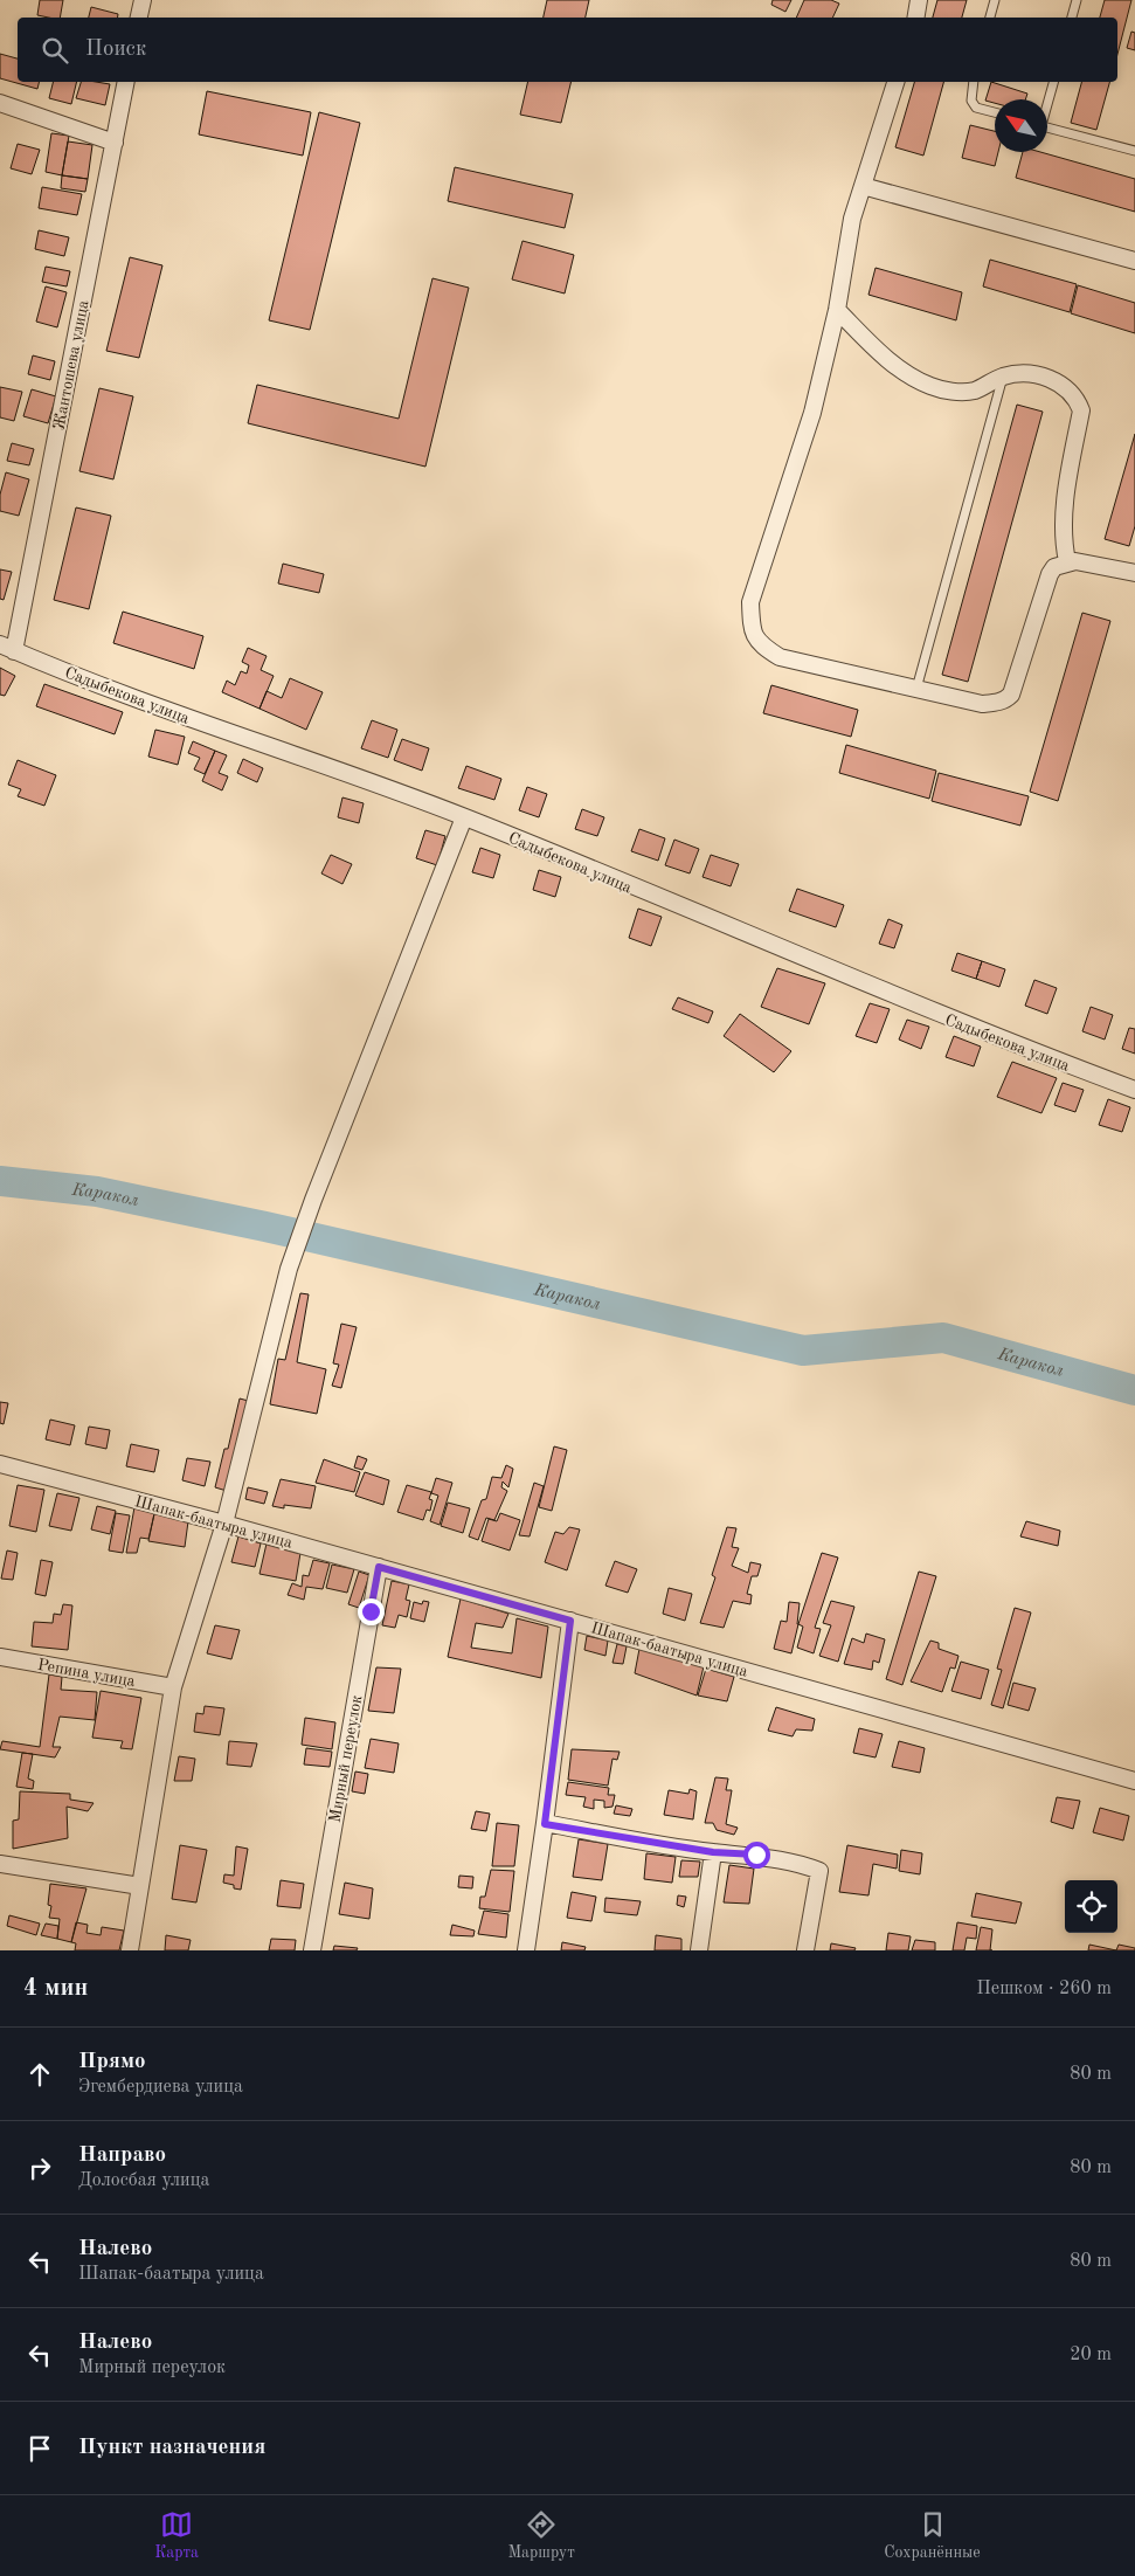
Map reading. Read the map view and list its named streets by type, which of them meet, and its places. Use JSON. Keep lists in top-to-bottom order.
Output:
{
  "streets": {
    "street": [
      "Жантошева улица",
      "Садыбекова улица",
      "Шапак-баатыра улица",
      "Репина улица",
      "Мирный переулок"
    ]
  },
  "crossings": [
    ["Жантошева улица", "Садыбекова улица"],
    ["Шапак-баатыра улица", "Мирный переулок"]
  ],
  "water": ["Каракол"],
  "north": "top left",
  "page": {
    "search": "Поиск",
    "heading": ["4 мин", "Пешком · 260 m"],
    "list": [
      ["Прямо", "Эгембердиева улица", "80 m"],
      ["Направо", "Долосбая улица", "80 m"],
      ["Налево", "Шапак-баатыра улица", "80 m"],
      ["Налево", "Мирный переулок", "20 m"],
      "Пункт назначения"
    ],
    "nav": ["Карта", "Маршрут", "Сохранённые"]
  }
}
